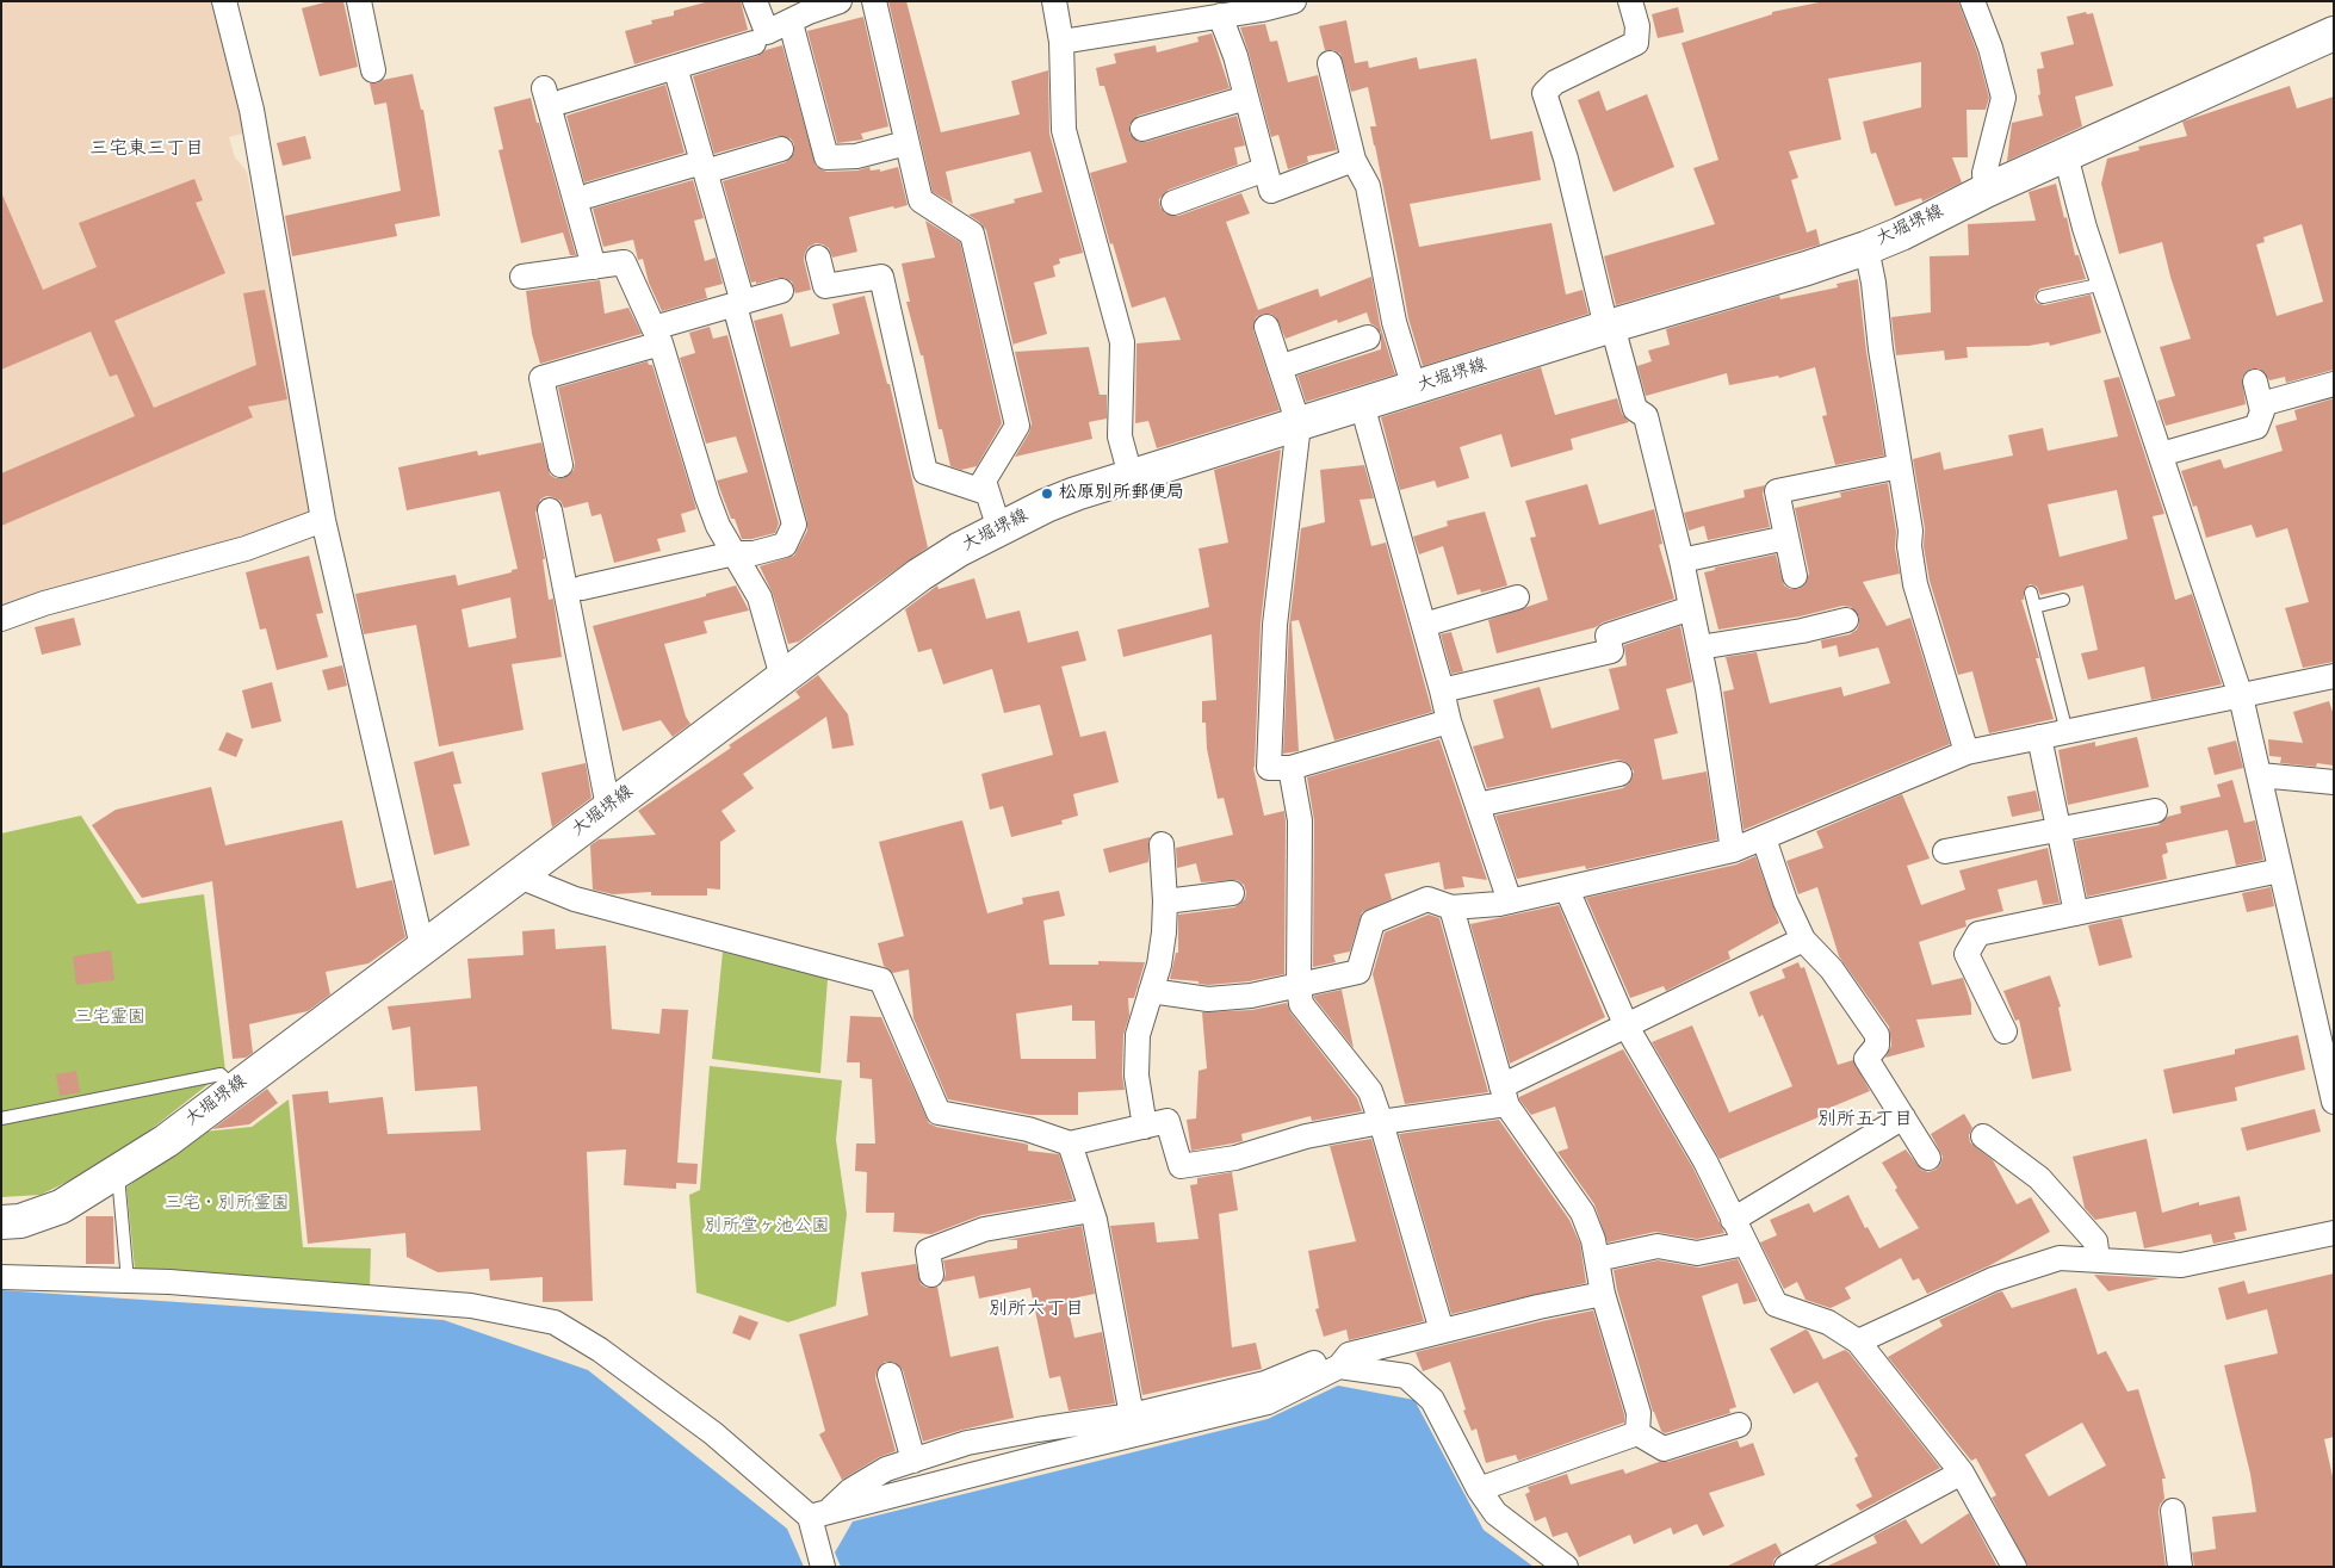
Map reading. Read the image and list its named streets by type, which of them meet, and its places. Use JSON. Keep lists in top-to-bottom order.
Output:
{
  "streets": {
    "main road": ["大堀堺線"]
  },
  "districts": ["三宅東三丁目", "別所五丁目", "別所六丁目"],
  "parks": ["三宅霊園", "三宅・別所霊園", "別所堂ヶ池公園"],
  "places": ["松原別所郵便局"]
}
